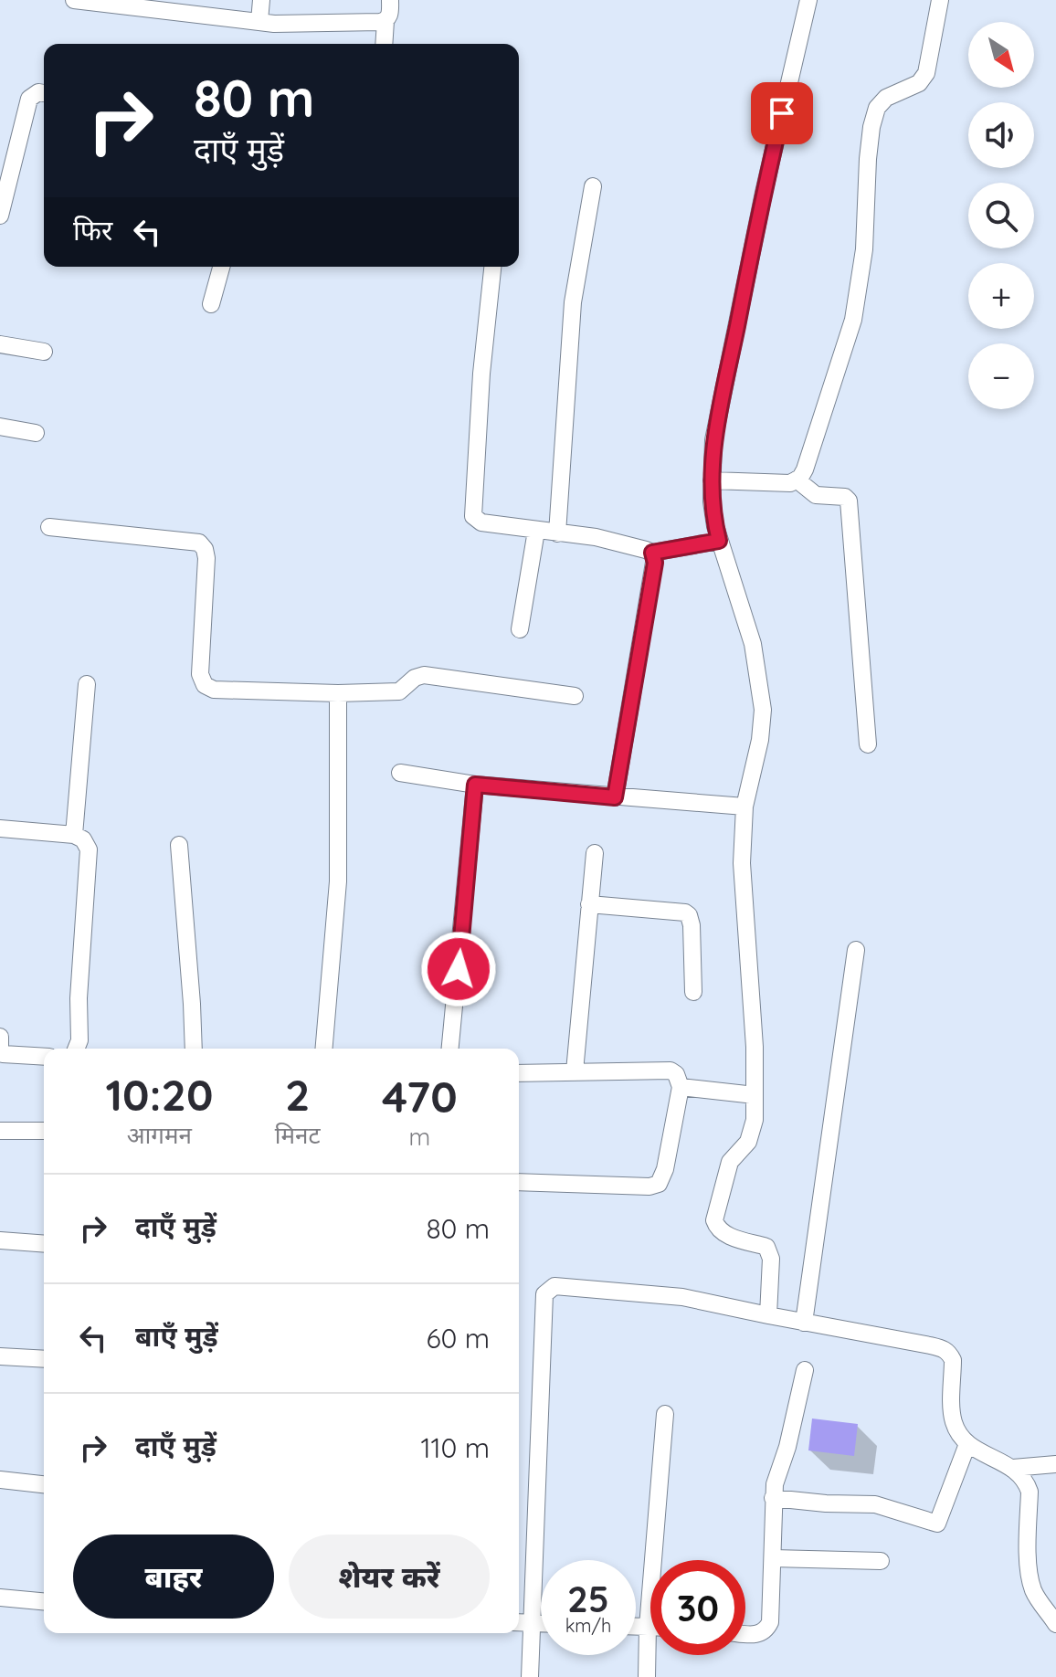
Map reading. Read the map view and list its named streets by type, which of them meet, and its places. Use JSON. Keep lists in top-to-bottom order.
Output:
{
  "north": "bottom right",
  "page": {
    "map_buttons": ["+", "−"],
    "turn": ["80 m", "दाएँ मुड़ें"],
    "then": "फिर",
    "eta": [
      "10:20",
      "आगमन",
      "2",
      "मिनट",
      "470",
      "m"
    ],
    "list": [
      {
        "name": "दाएँ मुड़ें",
        "value": "80 m"
      },
      {
        "name": "बाएँ मुड़ें",
        "value": "60 m"
      },
      {
        "name": "दाएँ मुड़ें",
        "value": "110 m"
      }
    ],
    "buttons": ["बाहर", "शेयर करें"],
    "speed": "25 km/h",
    "limit": "30"
  }
}
